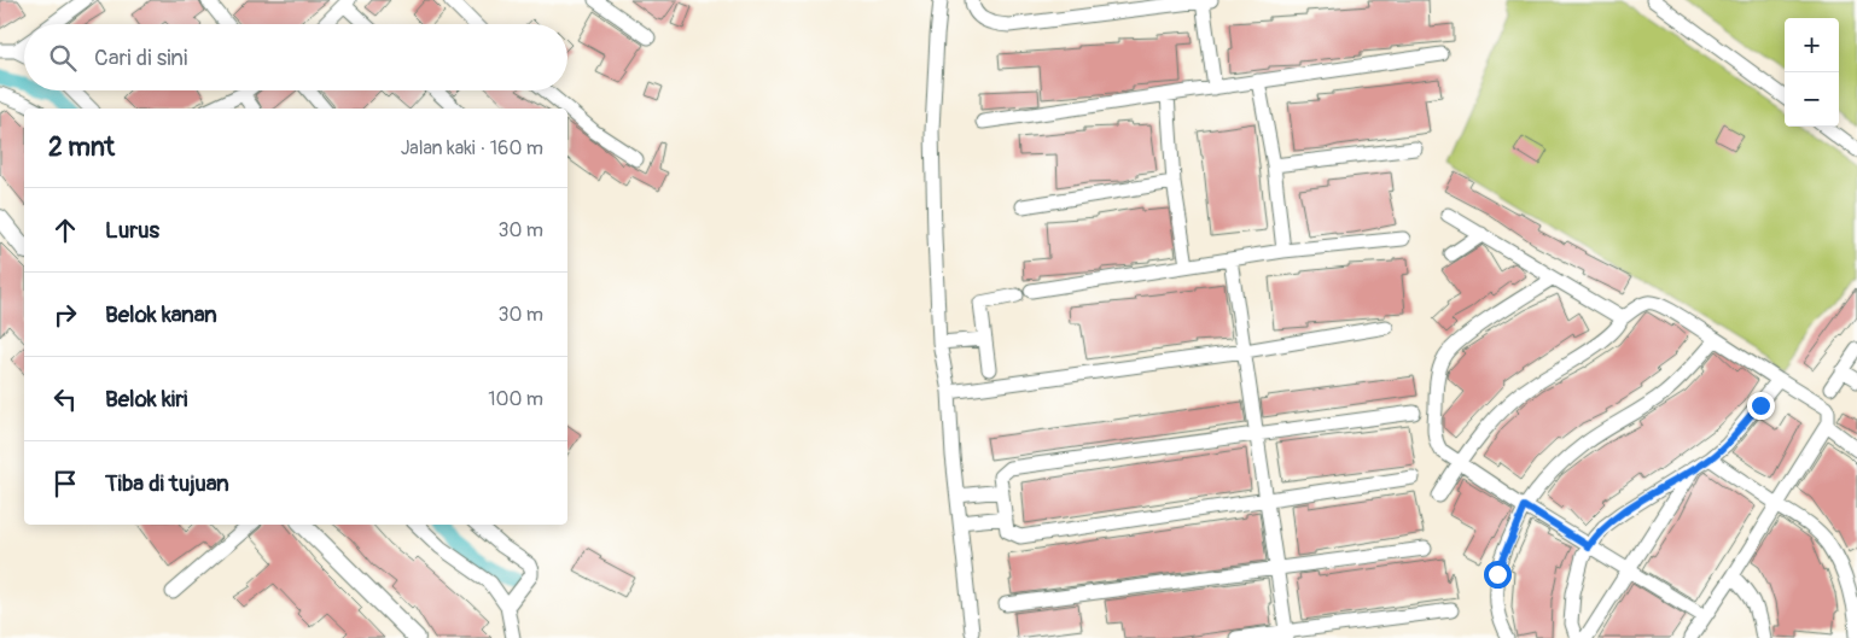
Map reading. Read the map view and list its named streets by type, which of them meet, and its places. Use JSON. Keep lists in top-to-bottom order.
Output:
{
  "page": {
    "map_buttons": ["+", "−"],
    "search": "Cari di sini",
    "heading": ["2 mnt", "Jalan kaki · 160 m"],
    "list": [
      ["Lurus", "30 m"],
      ["Belok kanan", "30 m"],
      ["Belok kiri", "100 m"],
      "Tiba di tujuan"
    ]
  }
}
